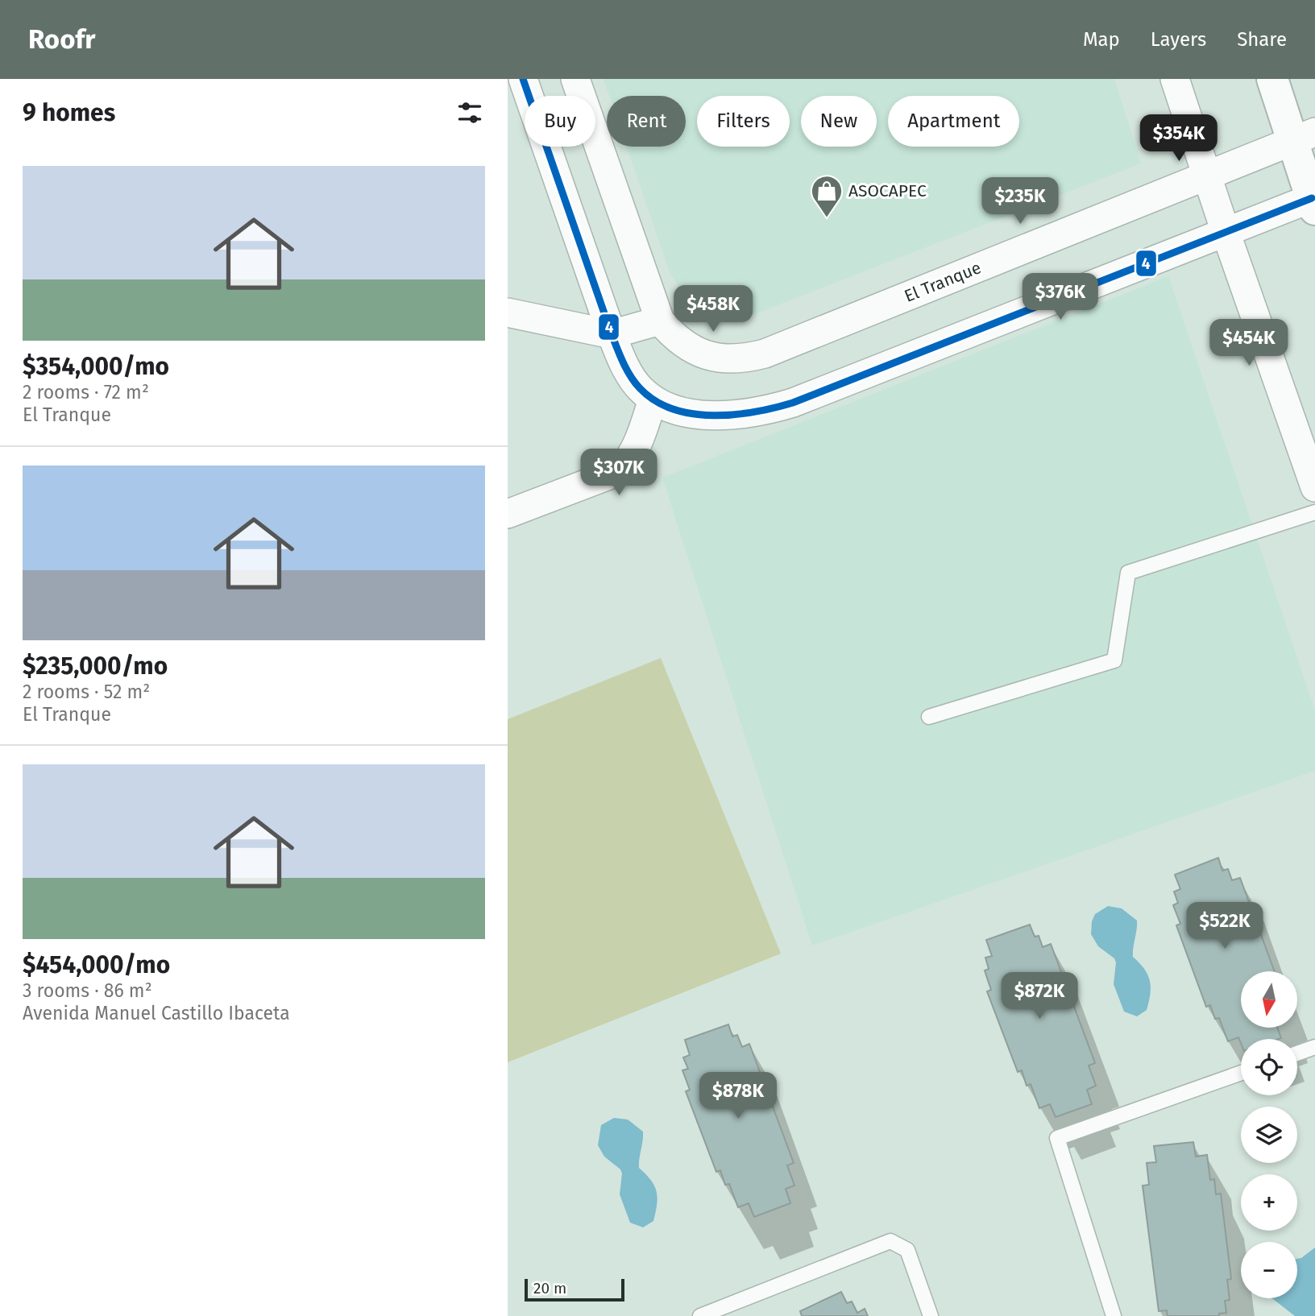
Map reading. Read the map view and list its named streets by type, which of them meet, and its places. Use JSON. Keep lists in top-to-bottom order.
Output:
{
  "streets": {
    "street": ["El Tranque"]
  },
  "places": {
    "shop": ["ASOCAPEC"]
  },
  "lines": ["transit line 4"],
  "scale_bar": "20 m",
  "north": "bottom",
  "page": {
    "header": "Roofr",
    "nav": ["Map", "Layers", "Share"],
    "heading": "9 homes",
    "chip": [
      "Buy",
      "Rent",
      "Filters",
      "New",
      "Apartment"
    ],
    "price": [
      "$354K",
      "$235K",
      "$376K",
      "$458K",
      "$454K",
      "$307K",
      "$522K",
      "$872K",
      "$878K"
    ],
    "list": [
      {
        "name": "$354,000/mo",
        "note": "2 rooms · 72 m² · El Tranque"
      },
      {
        "name": "$235,000/mo",
        "note": "2 rooms · 52 m² · El Tranque"
      },
      {
        "name": "$454,000/mo",
        "note": "3 rooms · 86 m² · Avenida Manuel Castillo Ibaceta"
      }
    ],
    "map_buttons": ["+", "−"],
    "scale": "20 m"
  }
}
